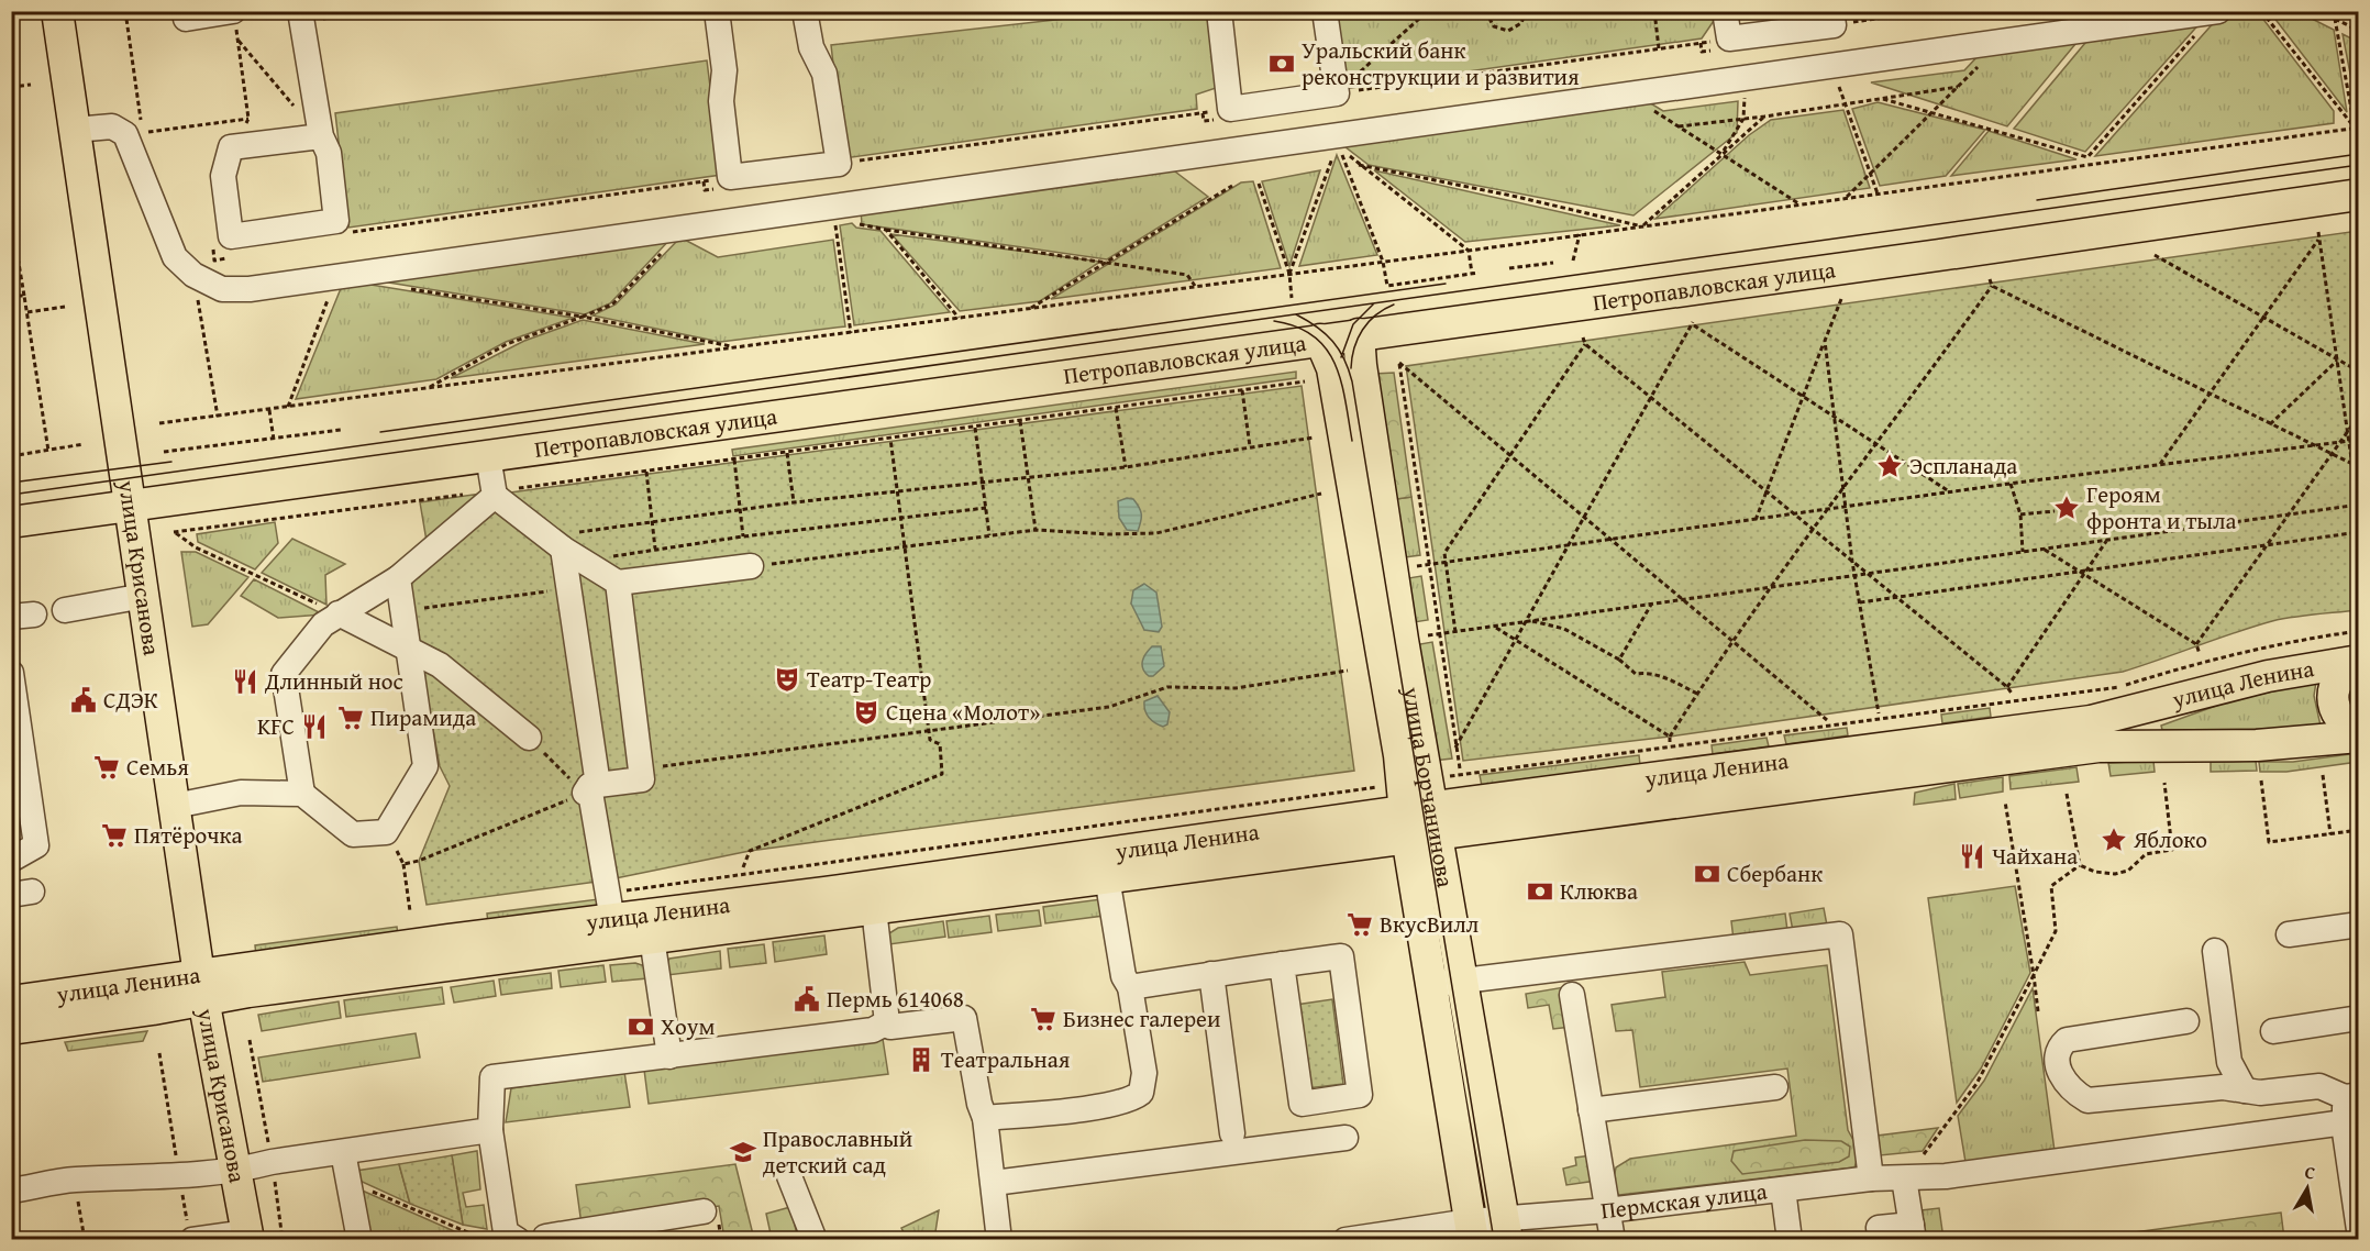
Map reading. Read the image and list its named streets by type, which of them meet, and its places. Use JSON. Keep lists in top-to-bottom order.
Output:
{
  "streets": {
    "main road": [
      "Петропавловская улица",
      "улица Крисанова",
      "улица Ленина",
      "улица Борчанинова"
    ],
    "street": ["Пермская улица"]
  },
  "crossings": [
    ["Петропавловская улица", "улица Крисанова"],
    ["Петропавловская улица", "улица Борчанинова"],
    ["улица Крисанова", "улица Ленина"],
    ["улица Ленина", "улица Борчанинова"],
    ["улица Борчанинова", "Пермская улица"]
  ],
  "places": {
    "bank": [
      "Уральский банк реконструкции и развития",
      "Сбербанк",
      "Клюква",
      "Хоум"
    ],
    "place": ["Эспланада", "Героям фронта и тыла", "Яблоко"],
    "theatre": ["Театр-Театр", "Сцена «Молот»"],
    "restaurant": ["Длинный нос", "KFC", "Чайханa"],
    "public building": ["СДЭК", "Пермь 614068"],
    "supermarket": [
      "Пирамида",
      "Семья",
      "Пятёрочка",
      "ВкусВилл",
      "Бизнес галереи"
    ],
    "building": ["Театральная"],
    "school or university": ["Православный детский сад"]
  },
  "north": "top"
}
